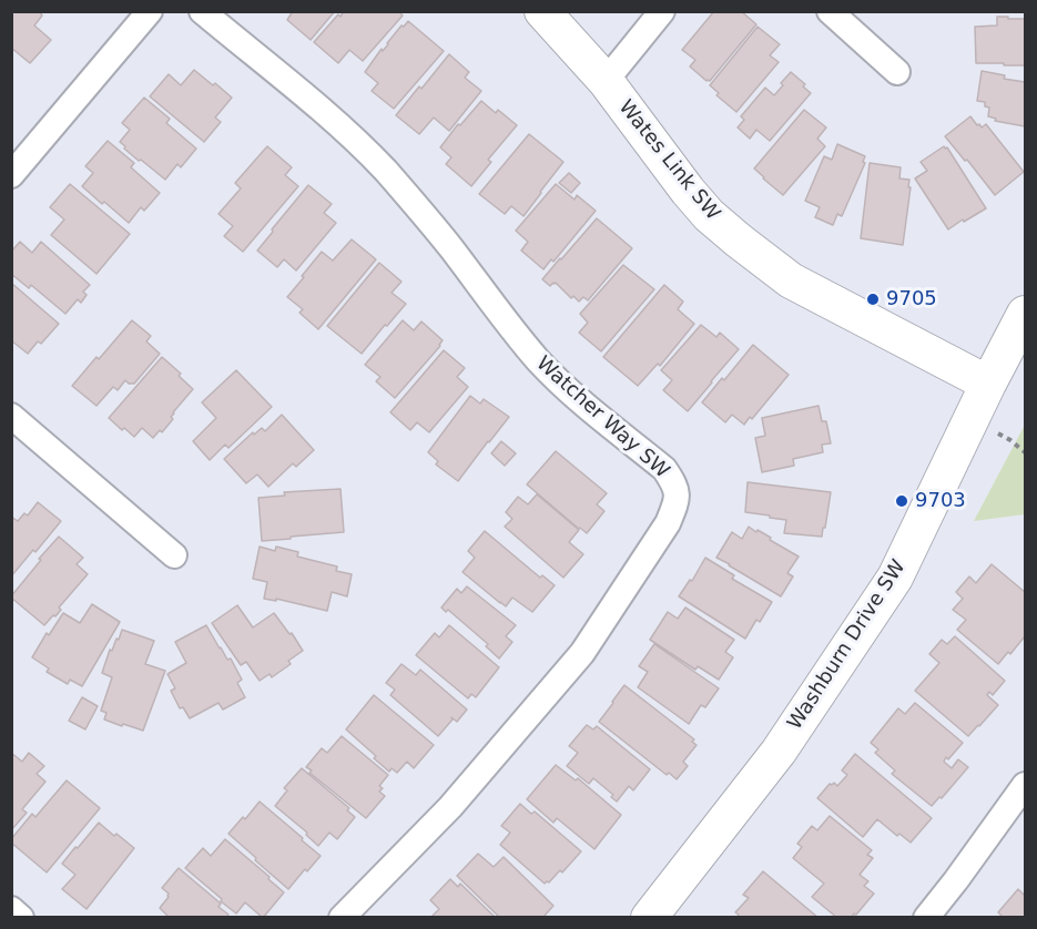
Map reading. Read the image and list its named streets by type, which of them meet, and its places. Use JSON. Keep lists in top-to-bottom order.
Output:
{
  "streets": {
    "street": ["Wates Link SW", "Watcher Way SW", "Washburn Drive SW"]
  },
  "crossings": [
    ["Wates Link SW", "Washburn Drive SW"]
  ],
  "places": ["9705", "9703"]
}
